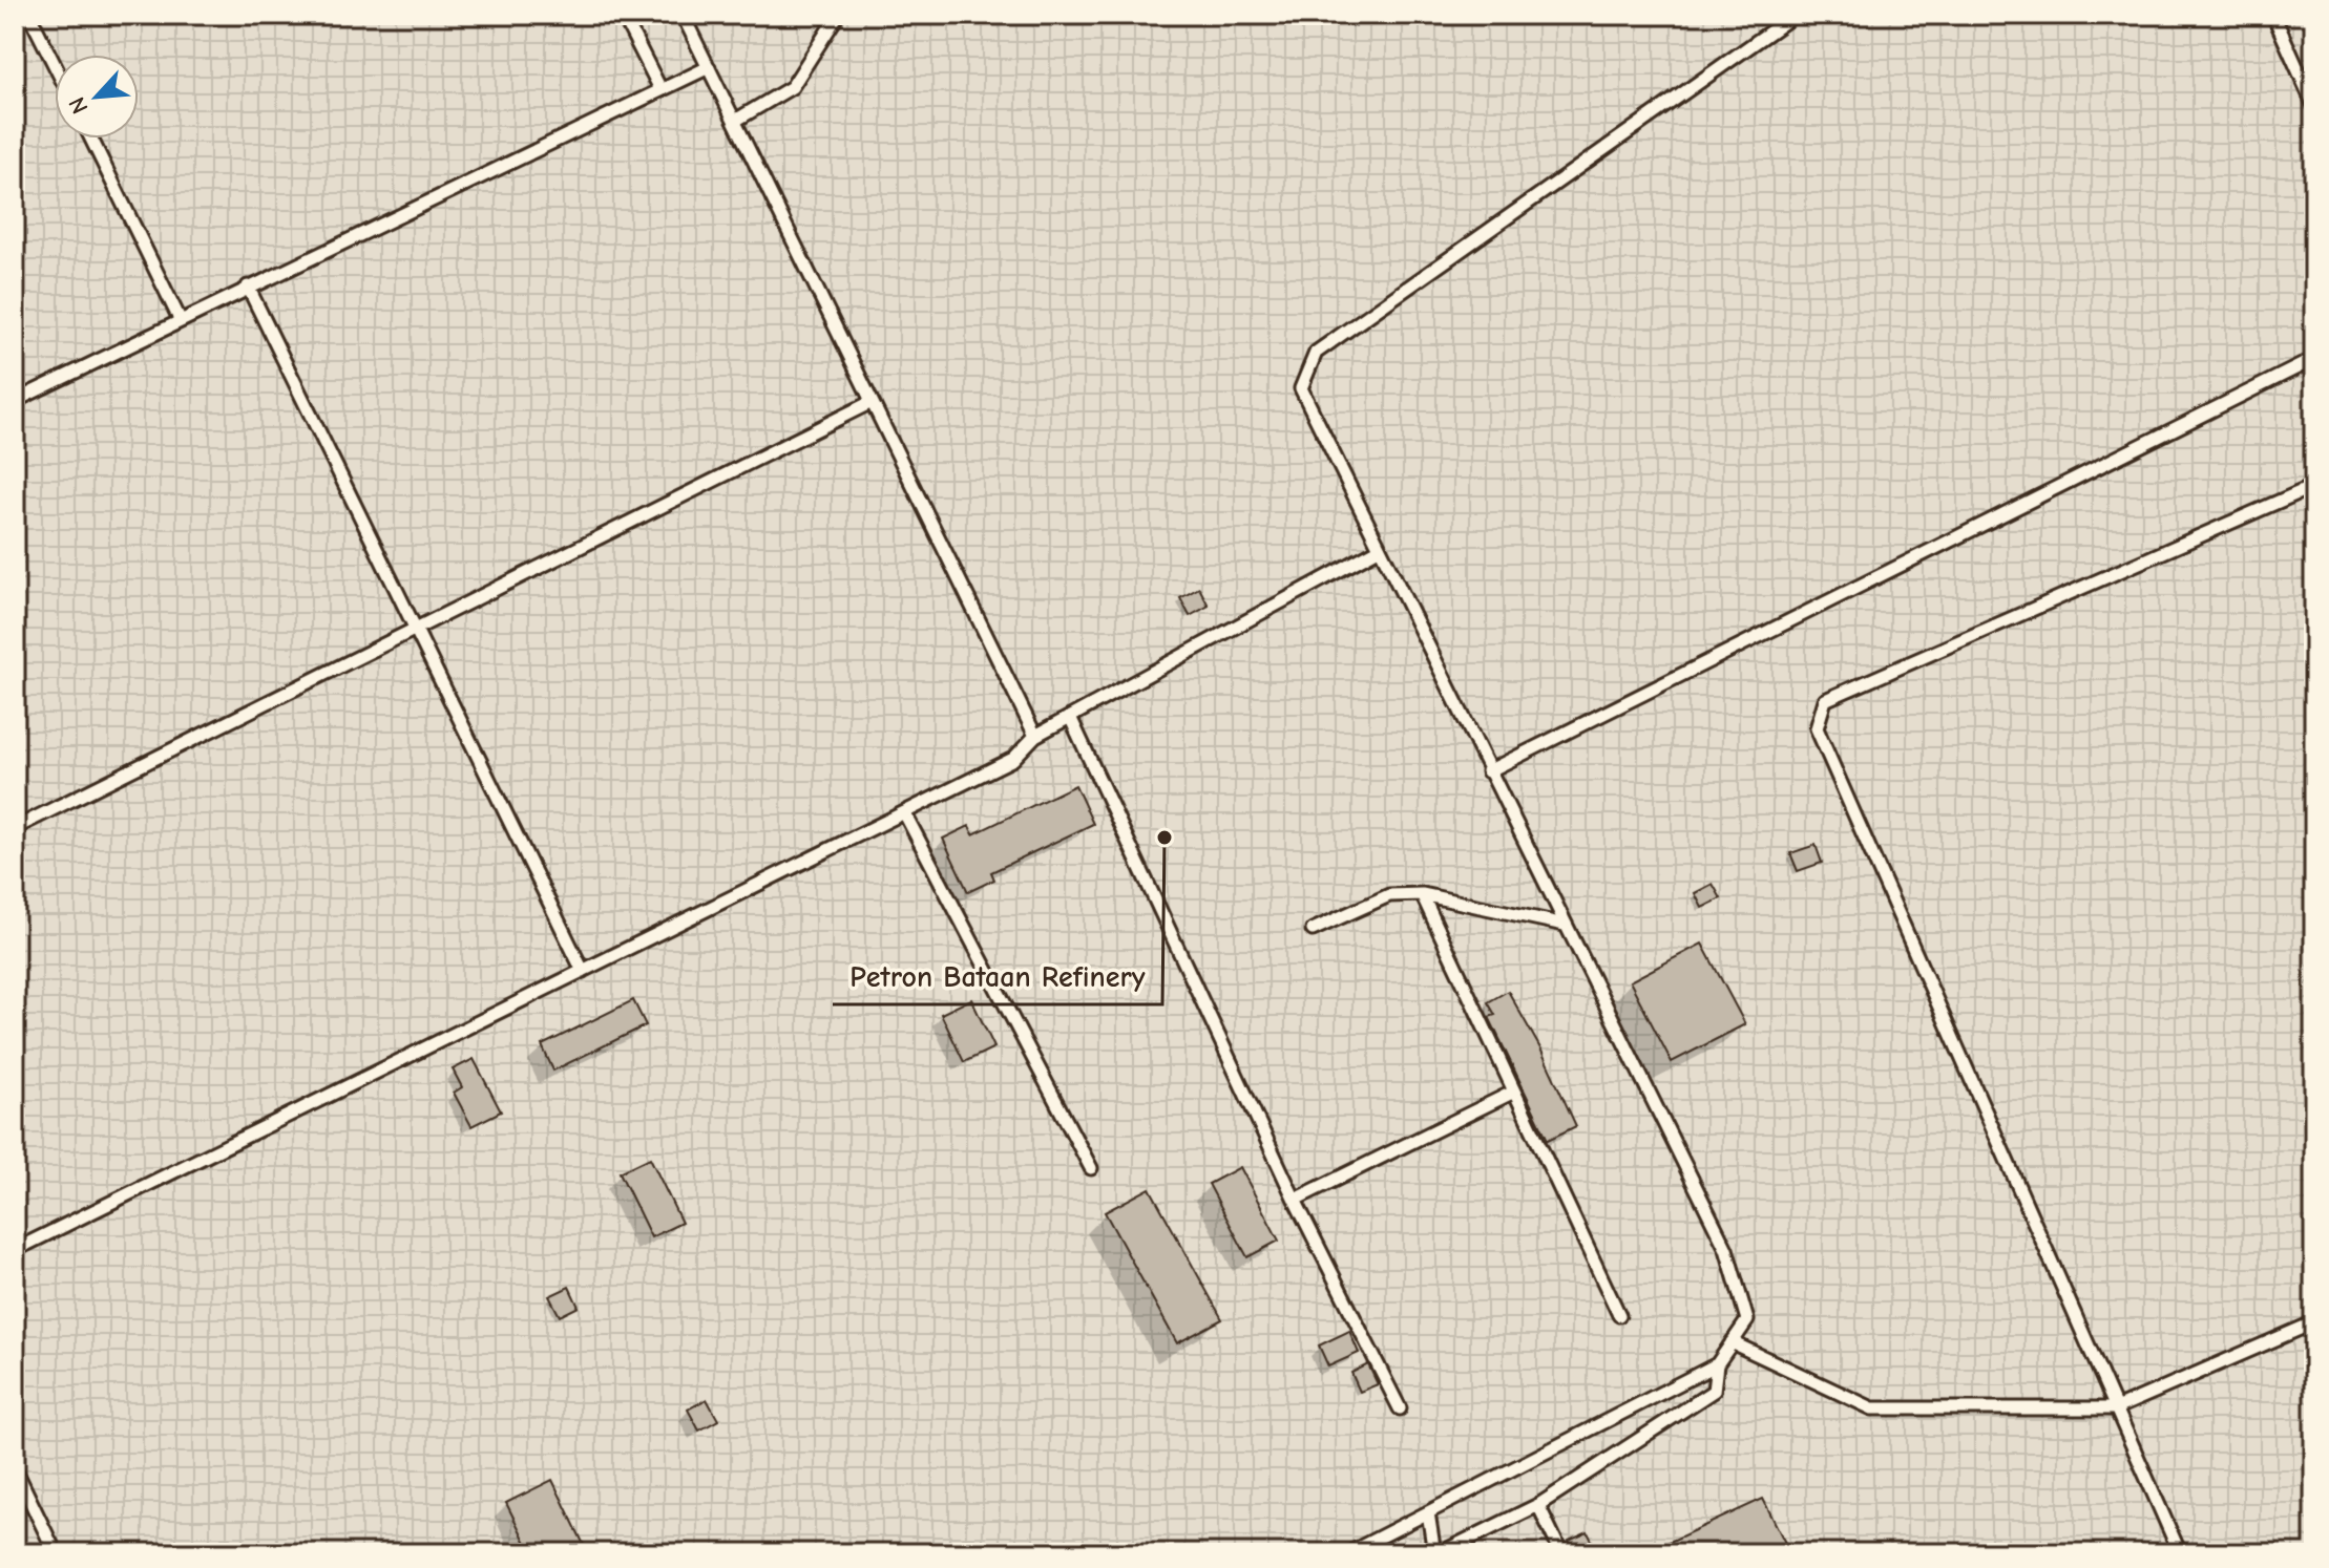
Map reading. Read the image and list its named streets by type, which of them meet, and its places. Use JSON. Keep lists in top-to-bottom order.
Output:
{
  "places": ["Petron Bataan Refinery"],
  "north": "bottom left"
}
